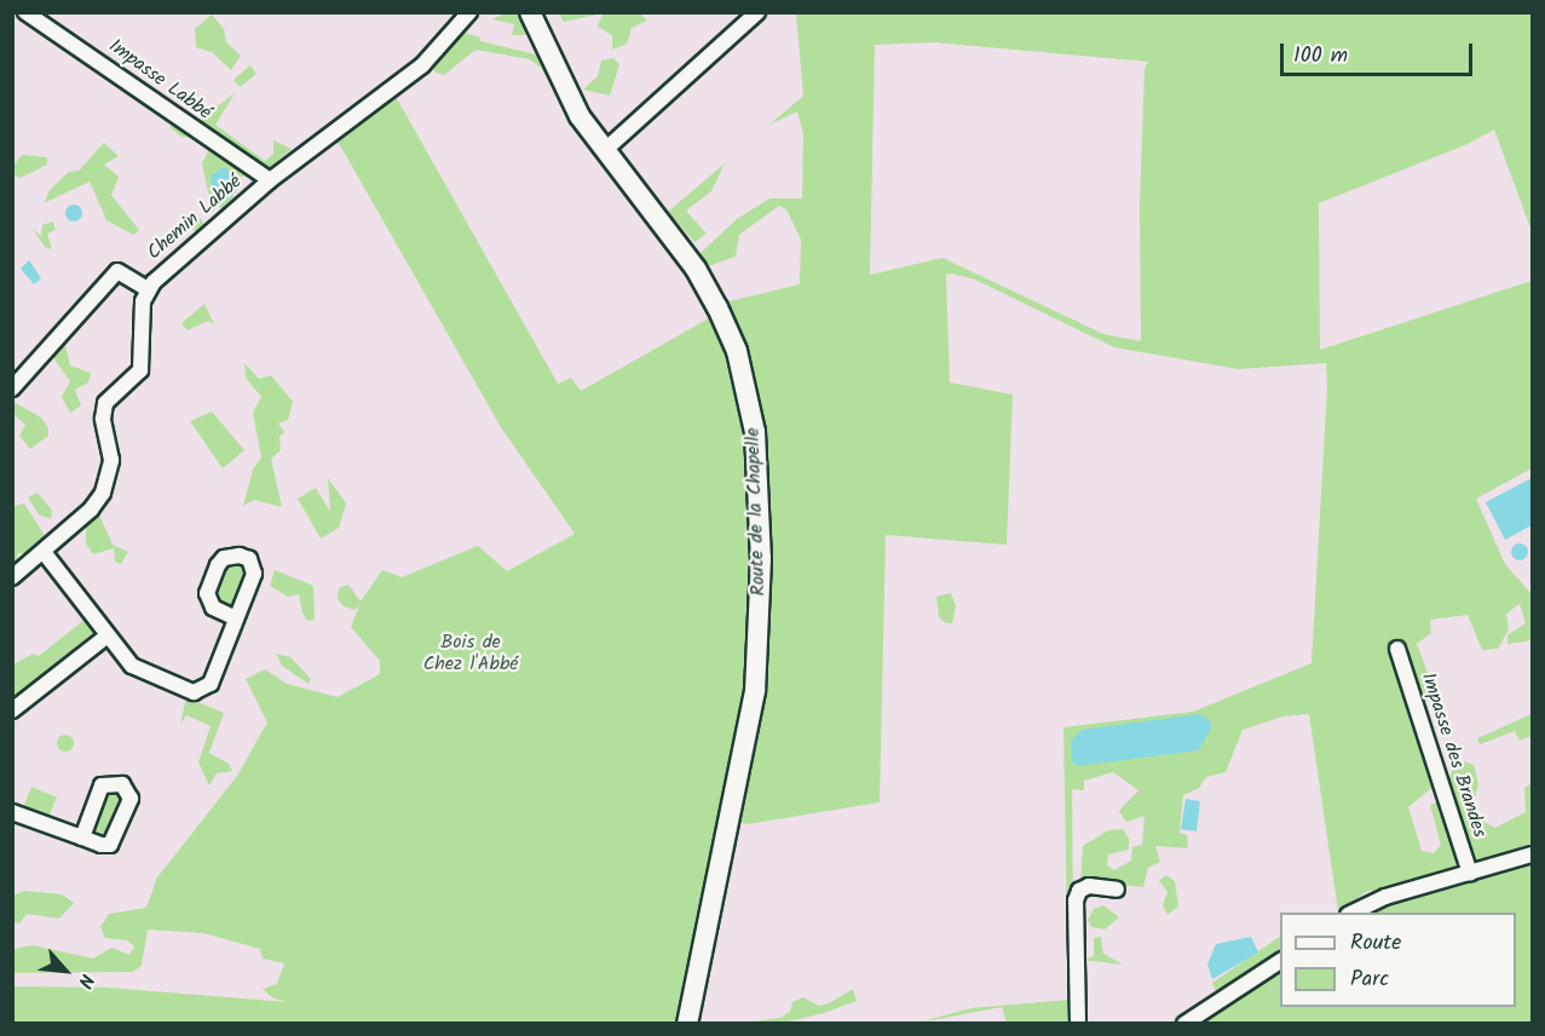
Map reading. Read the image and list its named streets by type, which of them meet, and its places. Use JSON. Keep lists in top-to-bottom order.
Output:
{
  "streets": {
    "main road": ["Route de la Chapelle"],
    "street": ["Impasse Labbé", "Chemin Labbé", "Impasse des Brandes"]
  },
  "crossings": [
    ["Impasse Labbé", "Chemin Labbé"]
  ],
  "parks": ["Bois de Chez l'Abbé"],
  "legend": ["Route", "Parc"],
  "scale_bar": "100 m",
  "north": "bottom right"
}
